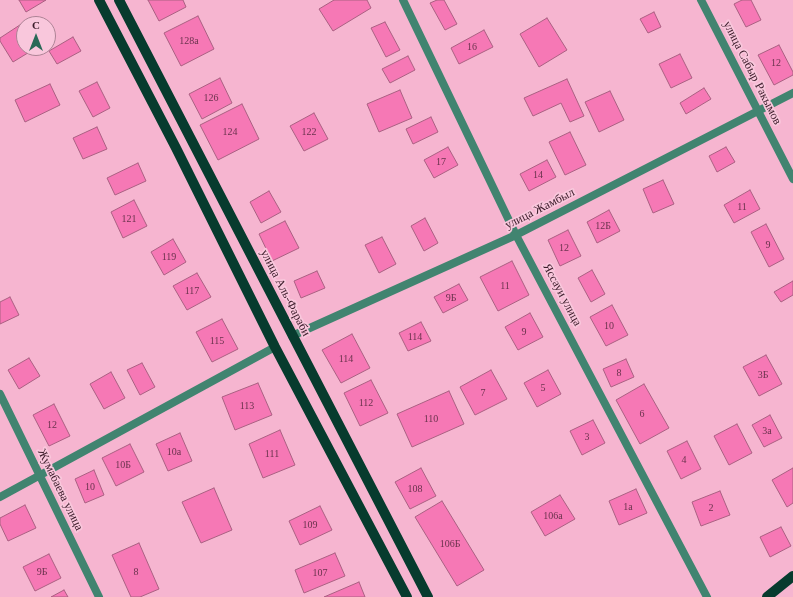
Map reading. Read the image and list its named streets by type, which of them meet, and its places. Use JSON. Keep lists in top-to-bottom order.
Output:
{
  "streets": {
    "main road": ["улица Аль-Фараби"],
    "street": [
      "улица Сабыр Ракымов",
      "улица Жамбыл",
      "Яссауи улица",
      "Жумабаева улица"
    ]
  },
  "crossings": [
    ["улица Сабыр Ракымов", "улица Жамбыл"],
    ["улица Жамбыл", "улица Аль-Фараби"],
    ["улица Жамбыл", "Яссауи улица"]
  ],
  "house_numbers": [
    "128а",
    "16",
    "12",
    "126",
    "124",
    "122",
    "17",
    "14",
    "11",
    "121",
    "12Б",
    "9",
    "12",
    "119",
    "11",
    "117",
    "9Б",
    "10",
    "9",
    "114",
    "115",
    "114",
    "8",
    "3Б",
    "5",
    "7",
    "112",
    "113",
    "6",
    "110",
    "12",
    "3а",
    "3",
    "10а",
    "111",
    "4",
    "10Б",
    "10",
    "108",
    "1а",
    "2",
    "106а",
    "109",
    "106Б",
    "9Б",
    "8",
    "107"
  ],
  "north": "top"
}
